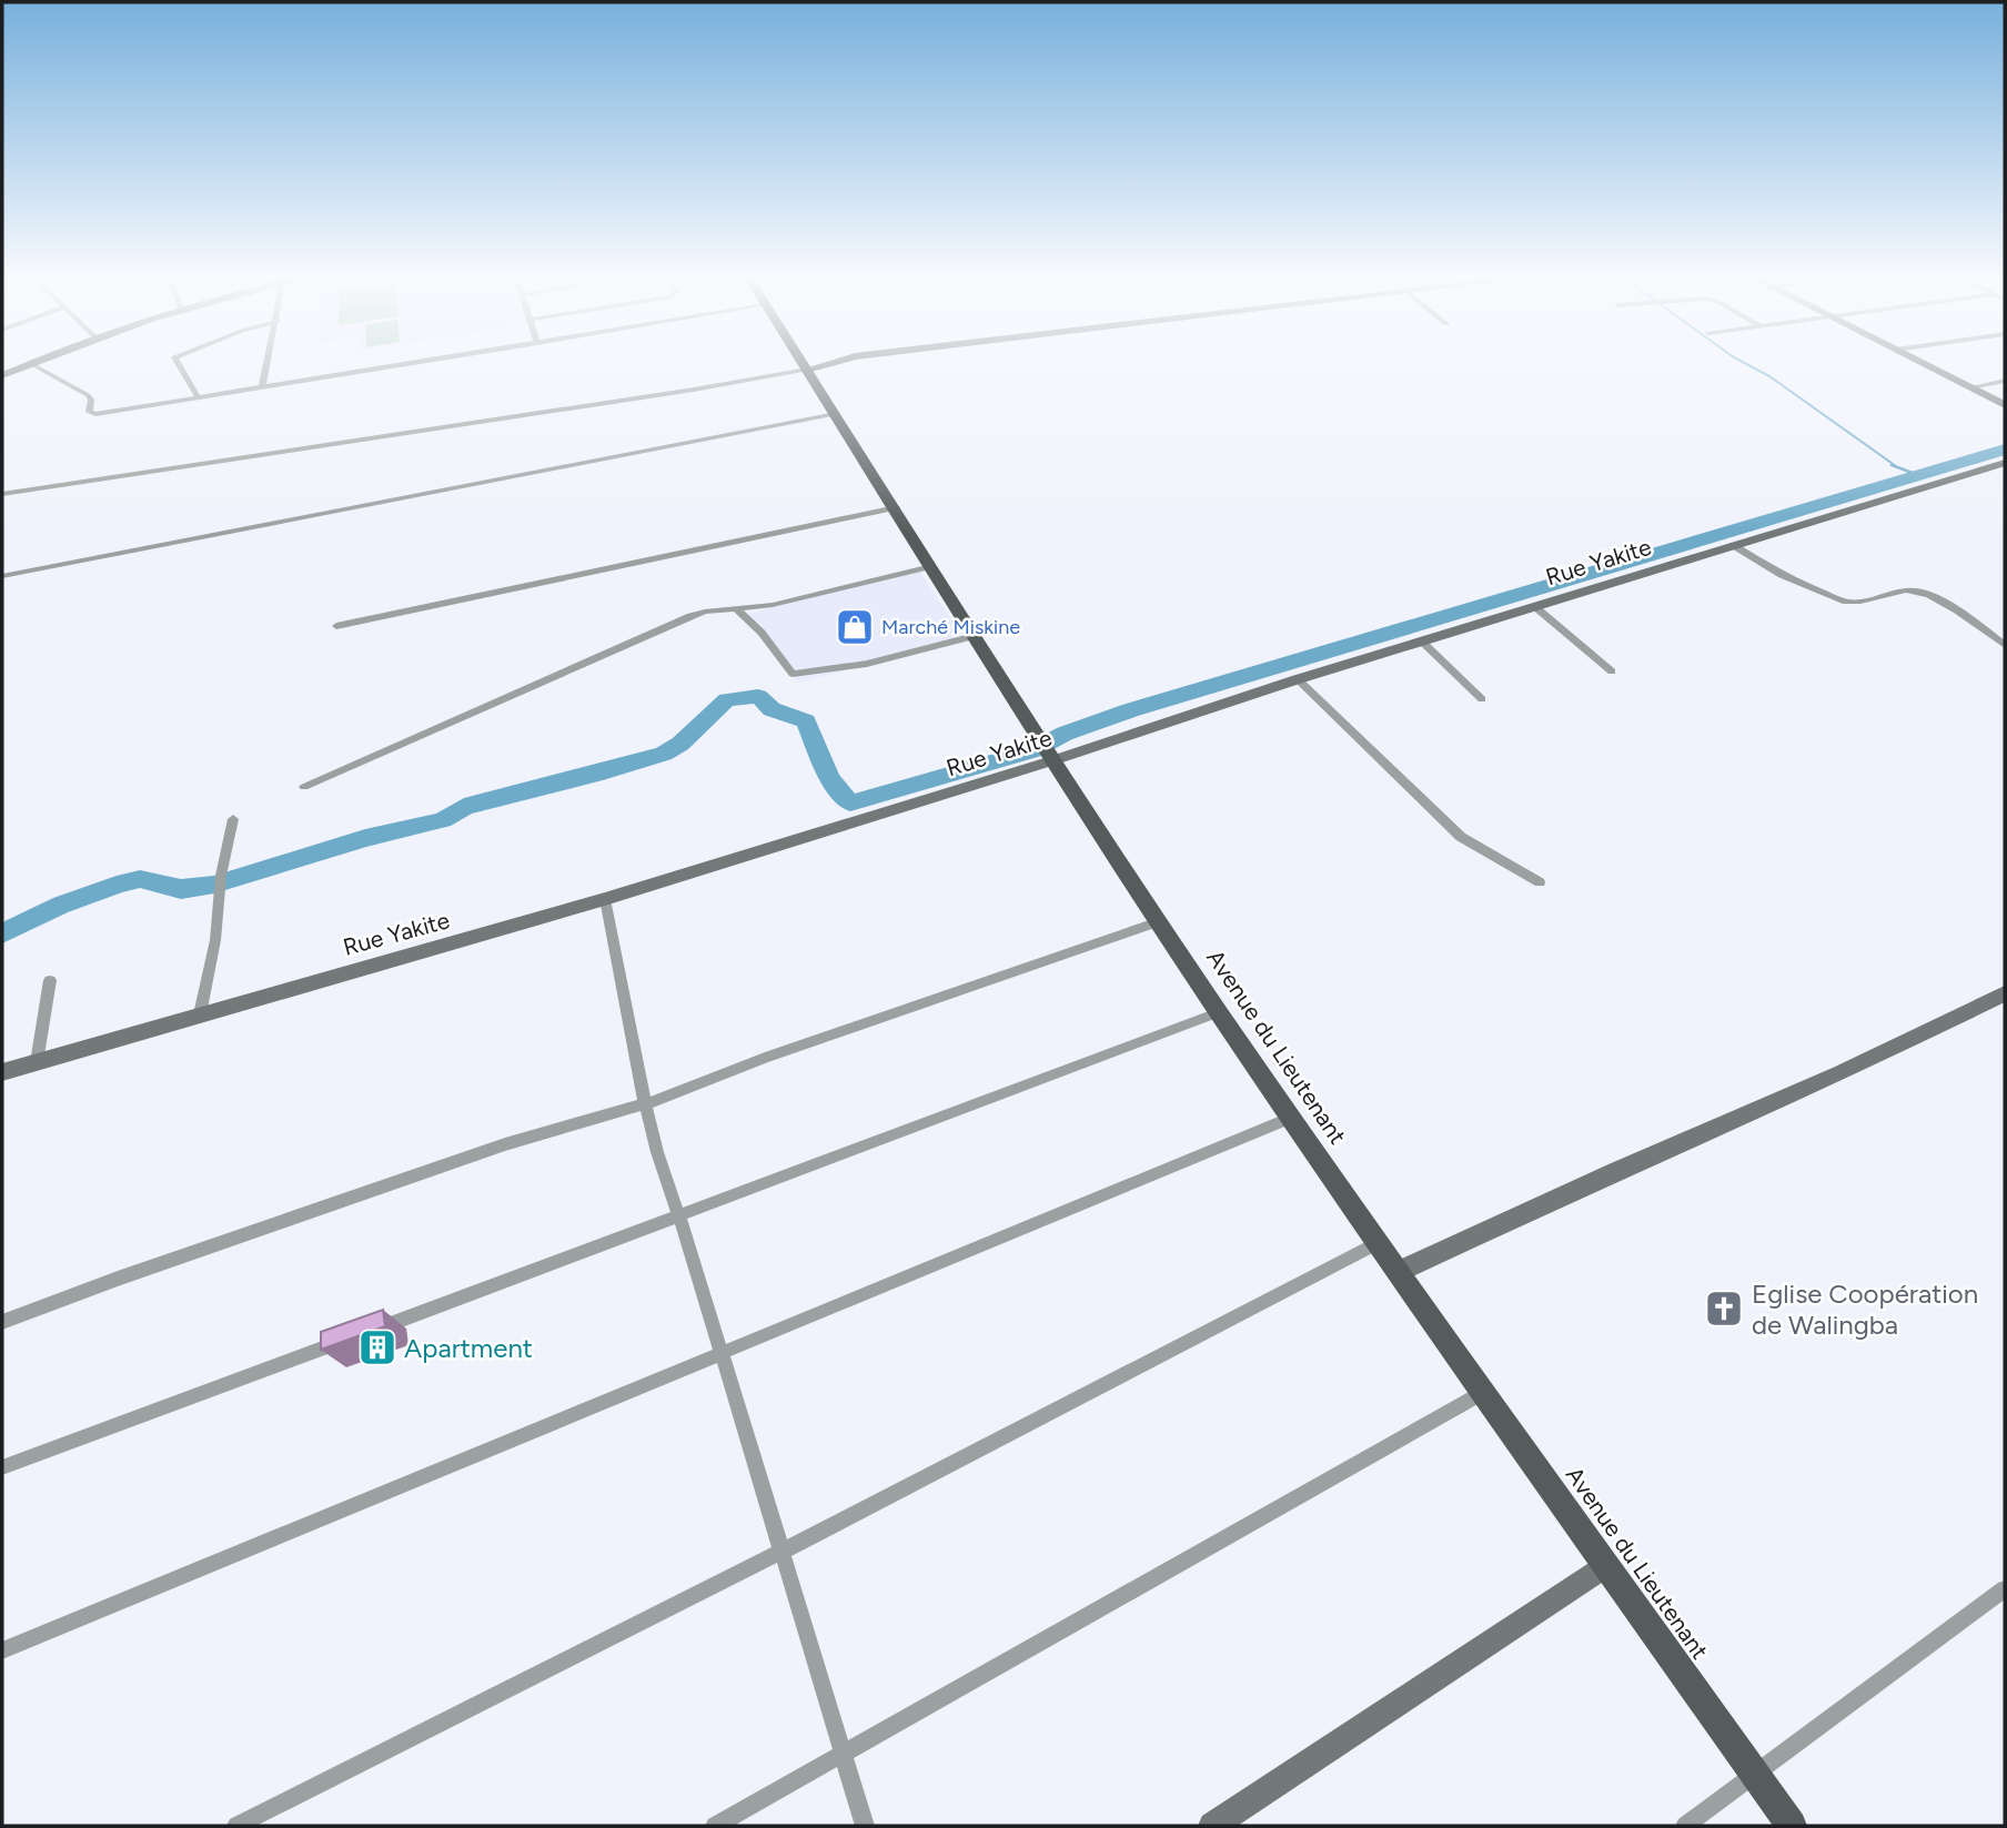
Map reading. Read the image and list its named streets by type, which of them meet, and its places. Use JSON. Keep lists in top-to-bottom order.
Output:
{
  "streets": {
    "main road": ["Rue Yakite", "Avenue du Lieutenant"]
  },
  "crossings": [
    ["Rue Yakite", "Avenue du Lieutenant"]
  ],
  "places": {
    "shop": ["Marché Miskine"],
    "church": ["Eglise Coopération de Walingba"],
    "building": ["Apartment"]
  }
}
